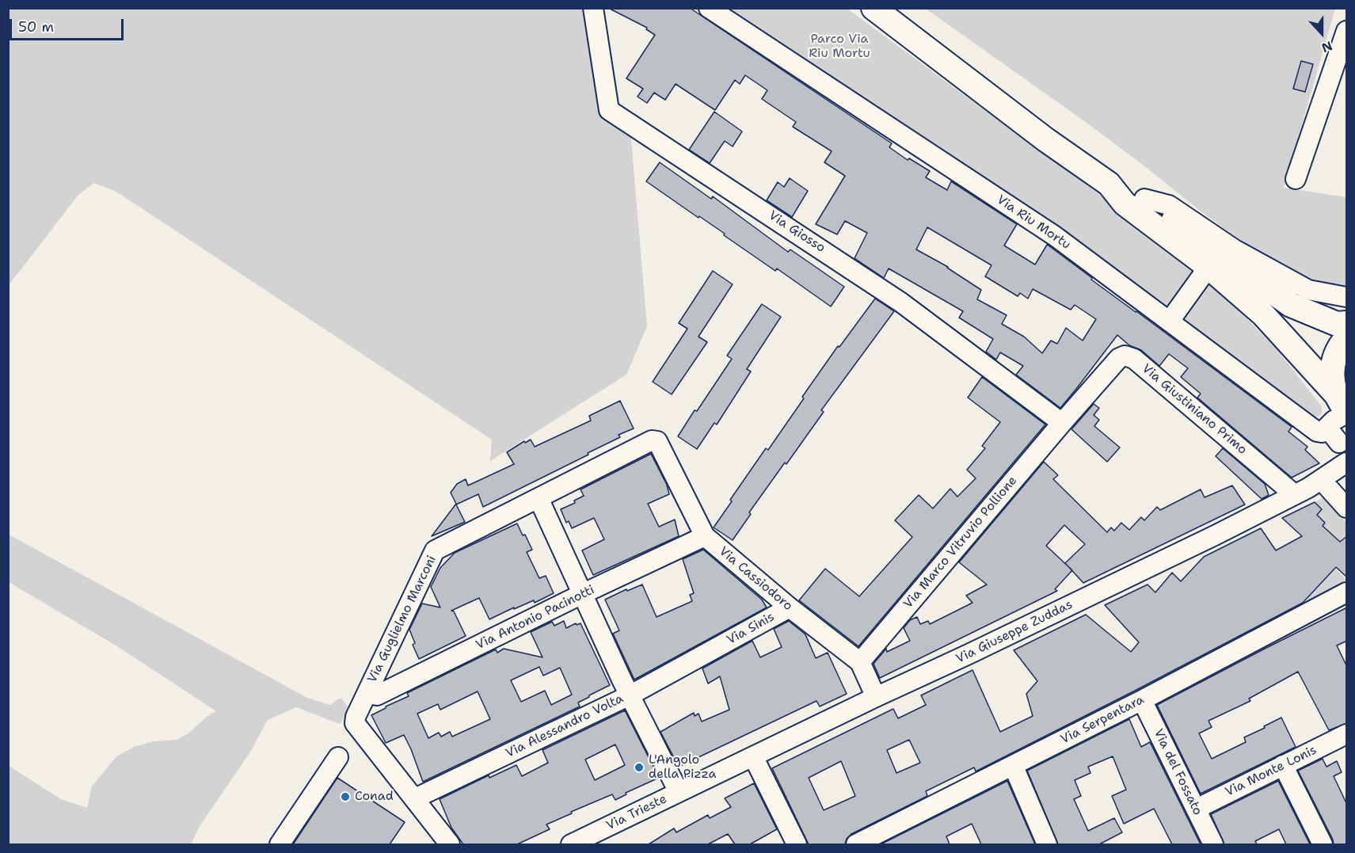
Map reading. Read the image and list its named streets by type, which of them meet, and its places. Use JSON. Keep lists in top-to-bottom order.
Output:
{
  "streets": {
    "street": [
      "Via Riu Mortu",
      "Via Giosso",
      "Via Giustiniano Primo",
      "Via Marco Vitruvio Pollione",
      "Via Cassiodoro",
      "Via Antonio Pacinotti",
      "Via Guglielmo Marconi",
      "Via Sinis",
      "Via Giuseppe Zuddas",
      "Via Serpentara",
      "Via Alessandro Volta",
      "Via Monte Lonis",
      "Via del Fossato",
      "Via Trieste"
    ]
  },
  "crossings": [
    ["Via Giosso", "Via Giustiniano Primo"],
    ["Via Giosso", "Via Marco Vitruvio Pollione"],
    ["Via Giustiniano Primo", "Via Marco Vitruvio Pollione"],
    ["Via Giustiniano Primo", "Via Giuseppe Zuddas"],
    ["Via Marco Vitruvio Pollione", "Via Cassiodoro"],
    ["Via Cassiodoro", "Via Antonio Pacinotti"],
    ["Via Cassiodoro", "Via Guglielmo Marconi"],
    ["Via Cassiodoro", "Via Sinis"],
    ["Via Cassiodoro", "Via Giuseppe Zuddas"],
    ["Via Antonio Pacinotti", "Via Guglielmo Marconi"],
    ["Via Guglielmo Marconi", "Via Alessandro Volta"],
    ["Via Sinis", "Via Alessandro Volta"],
    ["Via Giuseppe Zuddas", "Via Trieste"],
    ["Via Serpentara", "Via del Fossato"],
    ["Via Monte Lonis", "Via del Fossato"]
  ],
  "parks": ["Parco Via Riu Mortu"],
  "places": ["L'Angolo della Pizza", "Conad"],
  "scale_bar": "50 m",
  "north": "bottom"
}
